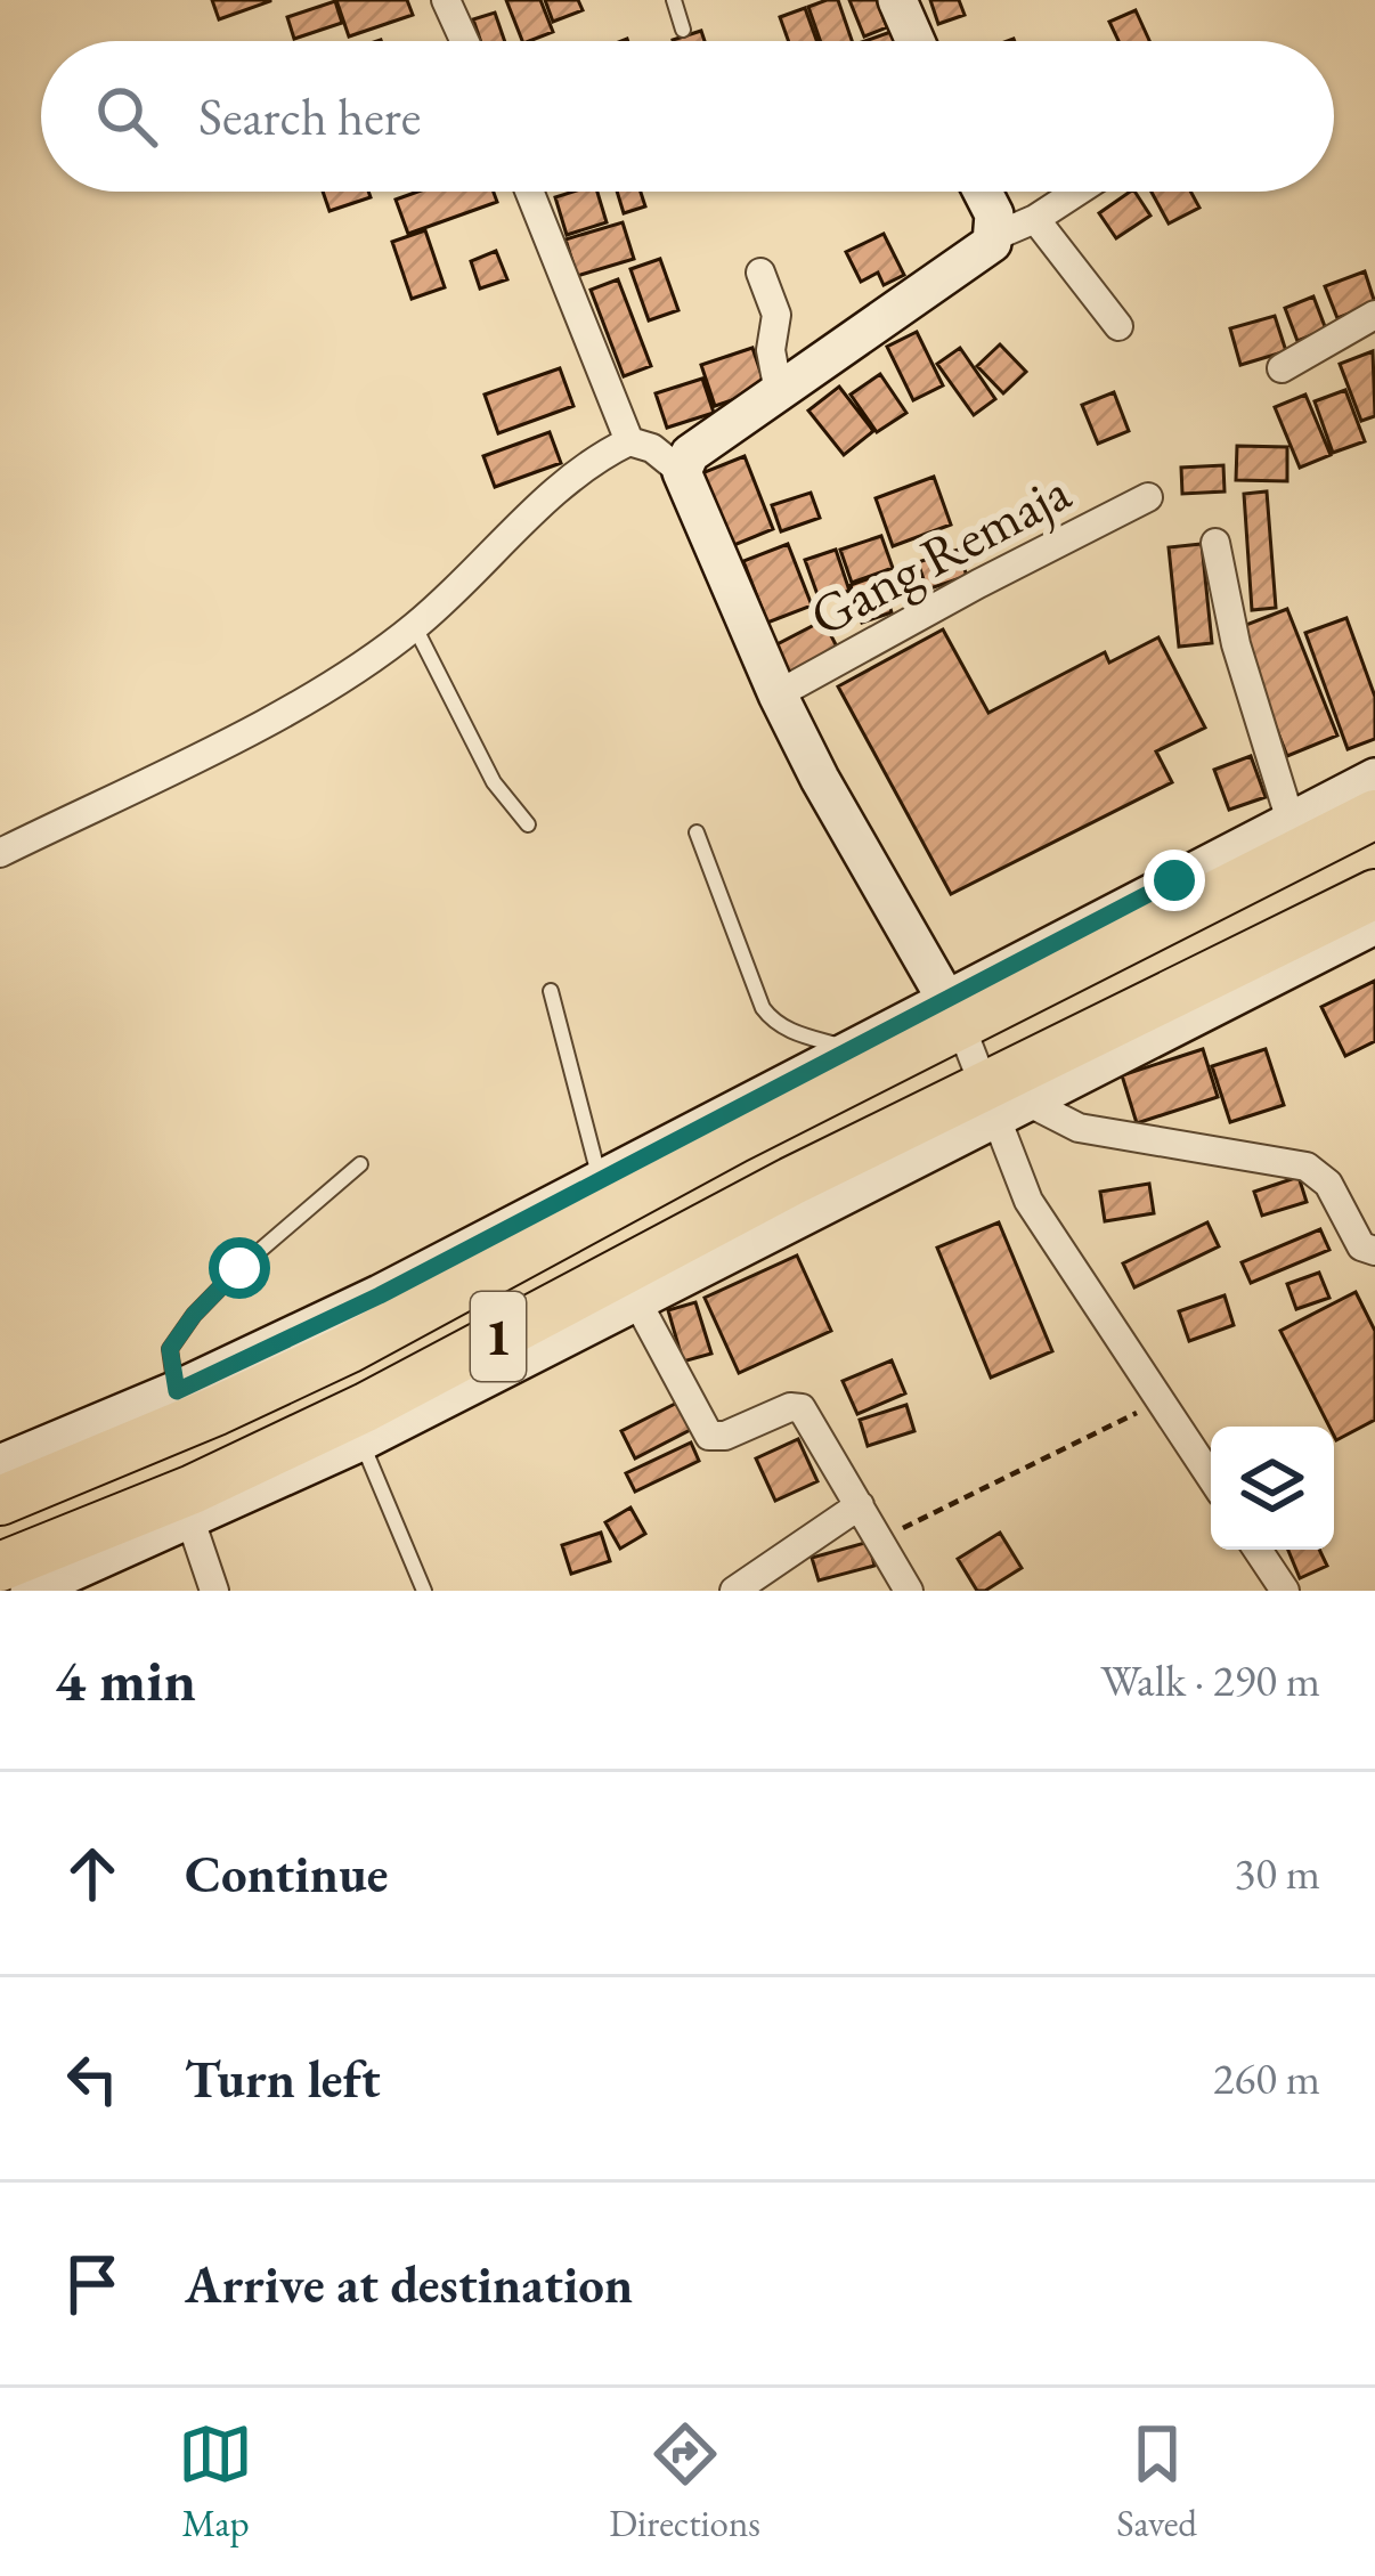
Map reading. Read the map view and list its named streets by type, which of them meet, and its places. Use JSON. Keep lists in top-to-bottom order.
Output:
{
  "streets": {
    "highway": ["1"],
    "street": ["Gang Remaja"]
  },
  "page": {
    "search": "Search here",
    "heading": ["4 min", "Walk · 290 m"],
    "list": [
      ["Continue", "30 m"],
      ["Turn left", "260 m"],
      "Arrive at destination"
    ],
    "nav": ["Map", "Directions", "Saved"]
  }
}
